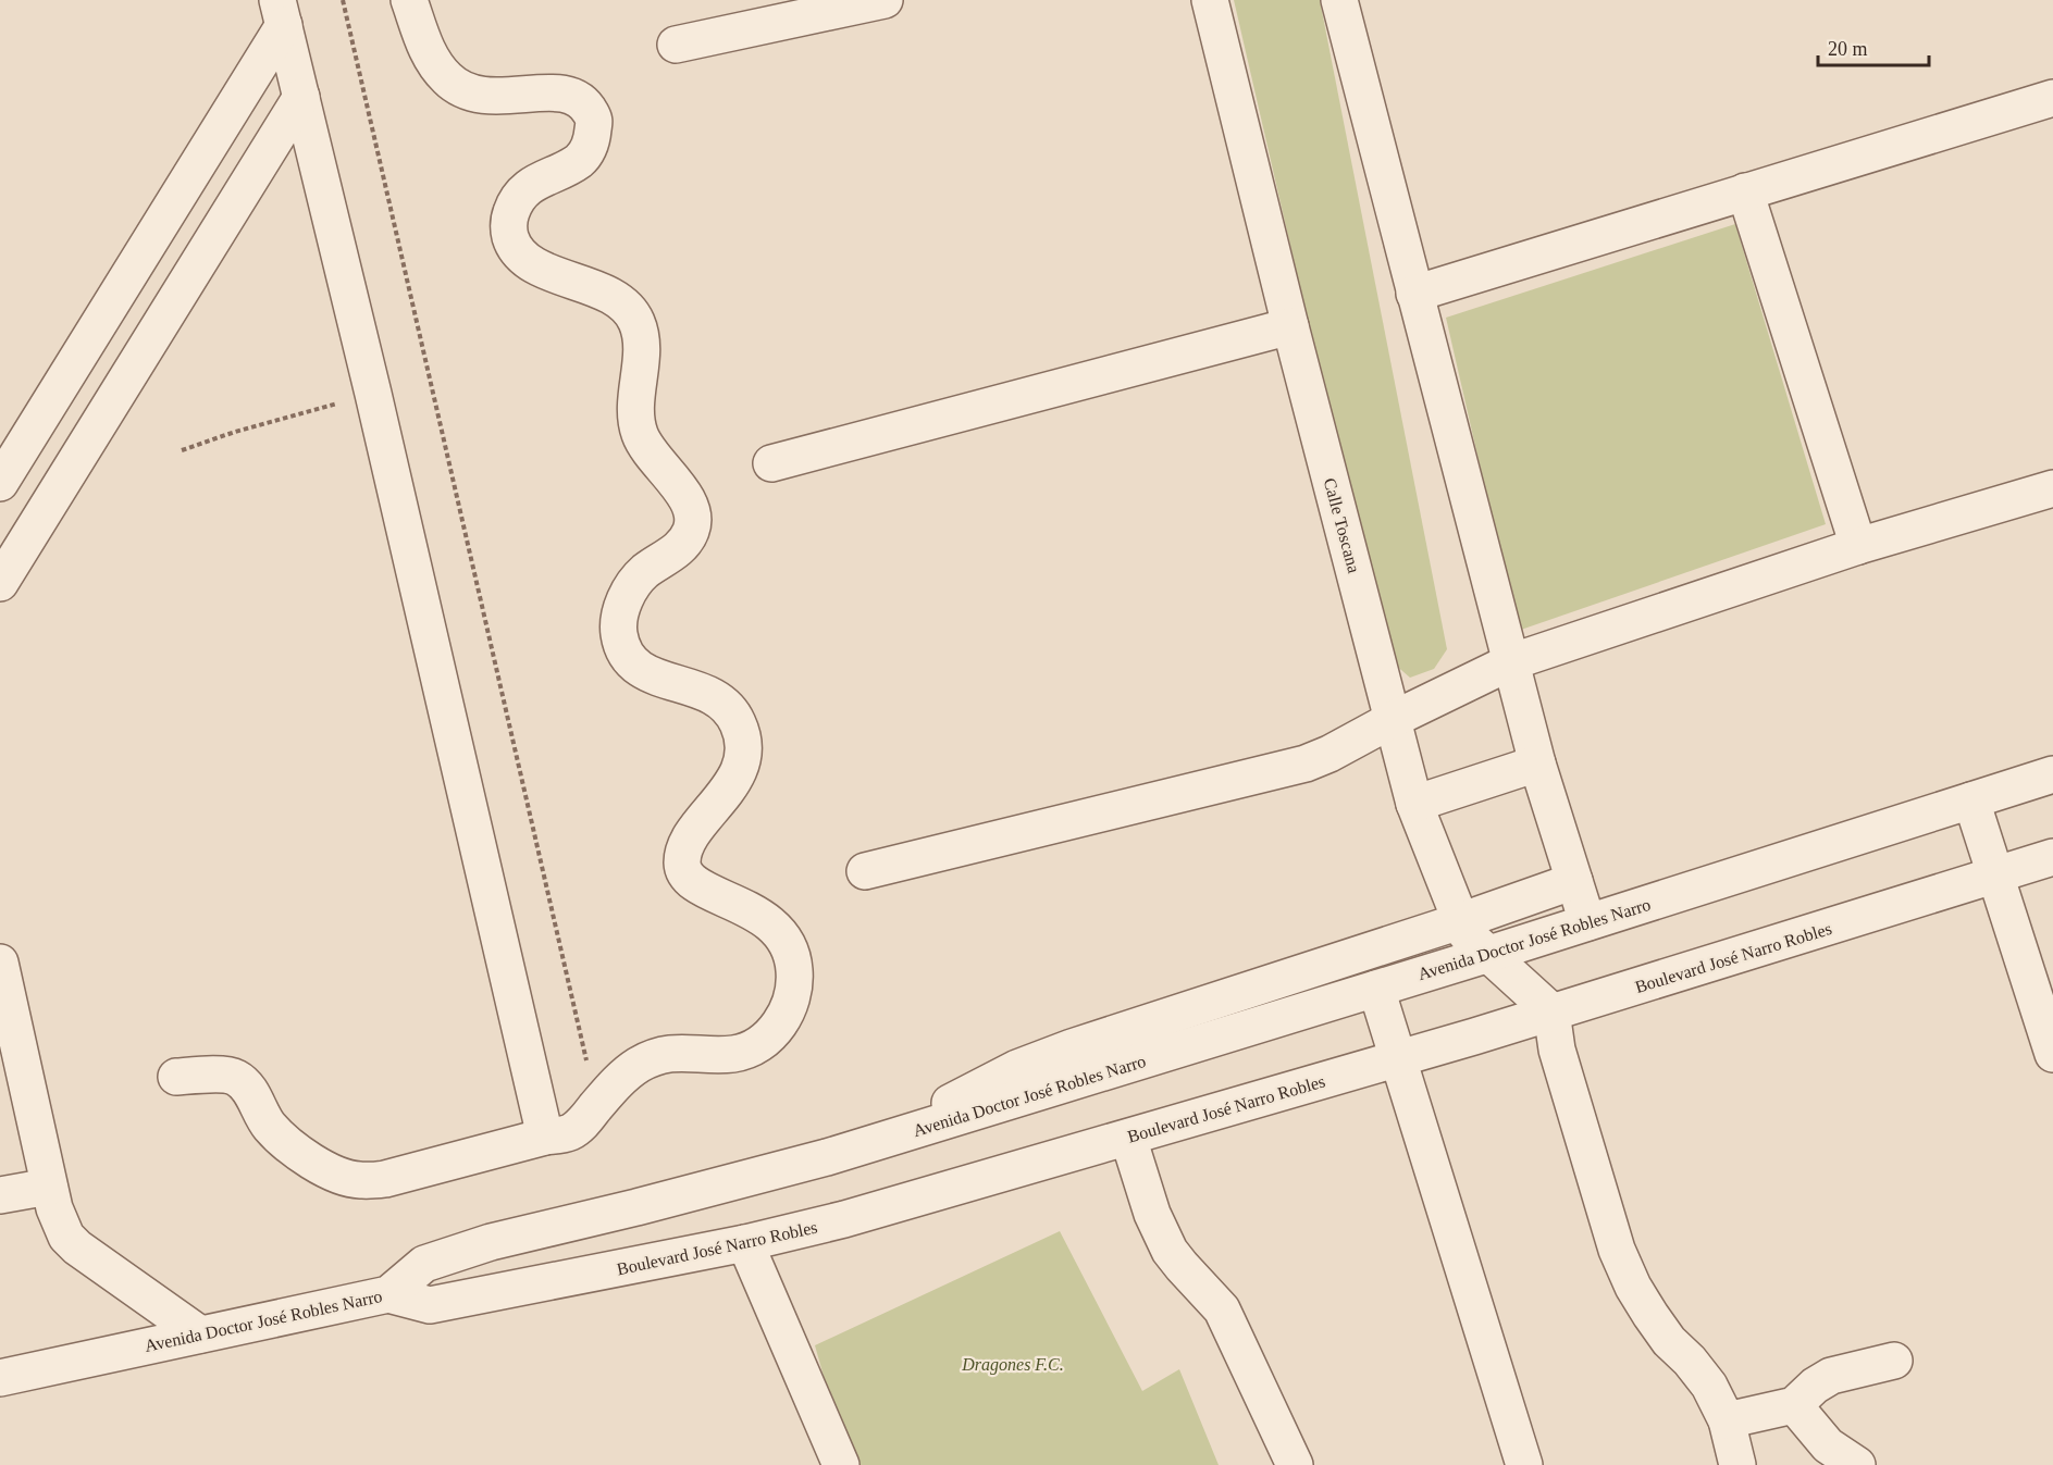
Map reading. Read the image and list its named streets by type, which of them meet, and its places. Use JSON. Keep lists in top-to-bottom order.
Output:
{
  "streets": {
    "street": ["Calle Toscana", "Avenida Doctor José Robles Narro", "Boulevard José Narro Robles"]
  },
  "crossings": [
    ["Calle Toscana", "Avenida Doctor José Robles Narro"],
    ["Calle Toscana", "Boulevard José Narro Robles"],
    ["Avenida Doctor José Robles Narro", "Boulevard José Narro Robles"]
  ],
  "parks": ["Dragones F.C."],
  "scale_bar": "20 m"
}
